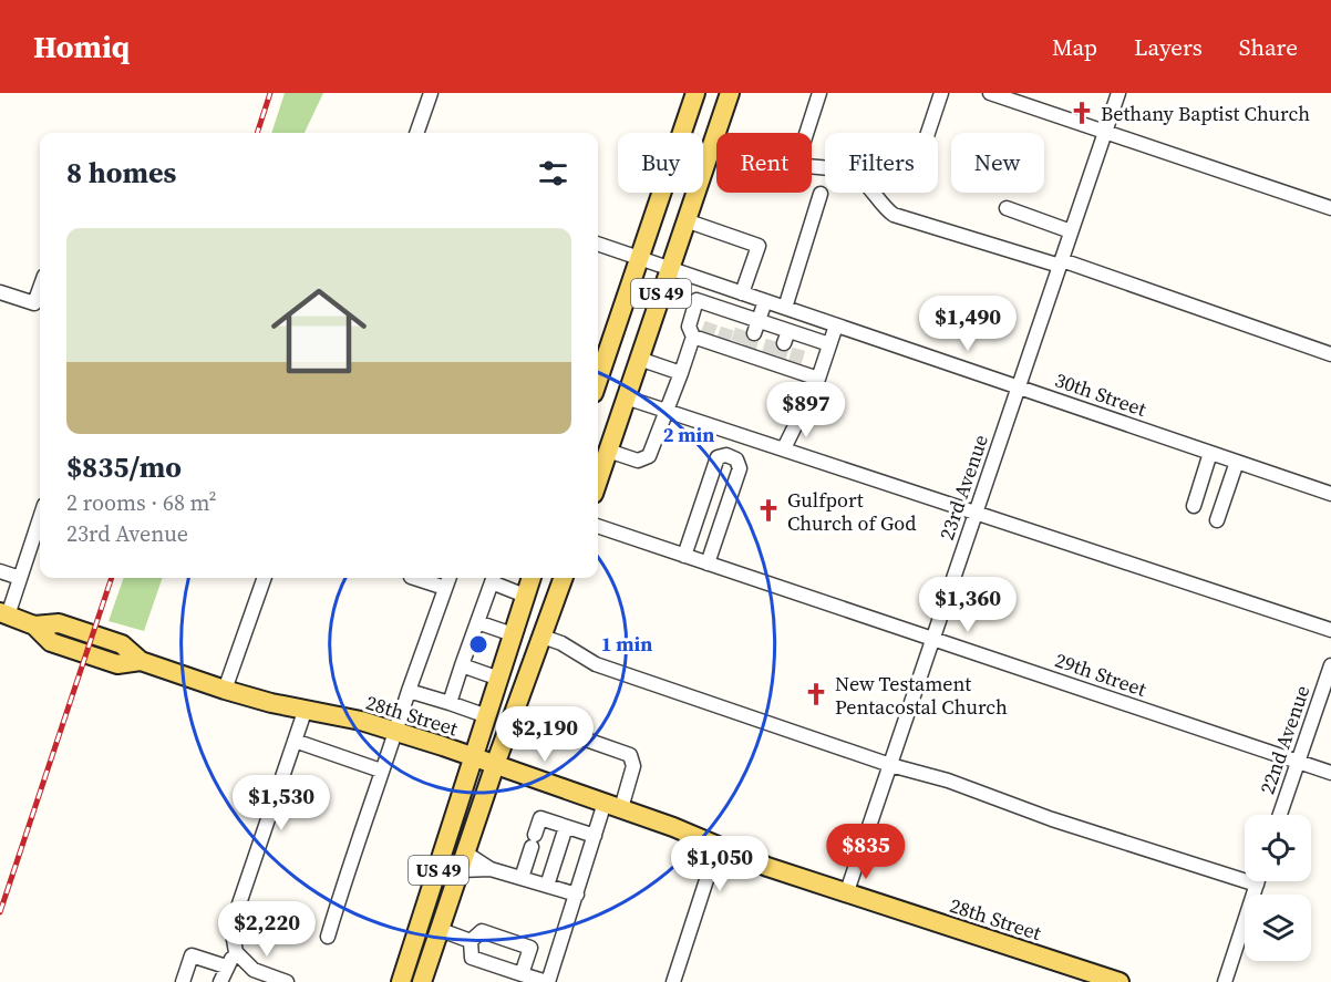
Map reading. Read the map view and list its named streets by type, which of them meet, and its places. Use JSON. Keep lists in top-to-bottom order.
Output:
{
  "streets": {
    "main road": ["US 49", "28th Street"],
    "street": [
      "30th Street",
      "23rd Avenue",
      "29th Street",
      "22nd Avenue"
    ]
  },
  "crossings": [
    ["US 49", "30th Street"],
    ["US 49", "28th Street"],
    ["30th Street", "23rd Avenue"],
    ["23rd Avenue", "29th Street"],
    ["23rd Avenue", "28th Street"],
    ["29th Street", "22nd Avenue"]
  ],
  "places": {
    "church": ["Bethany Baptist Church", "Gulfport Church of God", "New Testament Pentacostal Church"]
  },
  "page": {
    "header": "Homiq",
    "nav": ["Map", "Layers", "Share"],
    "chip": [
      "Buy",
      "Rent",
      "Filters",
      "New"
    ],
    "heading": "8 homes",
    "list": [
      {
        "name": "$835/mo",
        "note": "2 rooms · 68 m² · 23rd Avenue"
      }
    ],
    "price": [
      "$1,490",
      "$897",
      "$1,360",
      "$2,190",
      "$1,530",
      "$835",
      "$1,050",
      "$2,220"
    ]
  },
  "rings": ["2 min", "1 min"]
}
